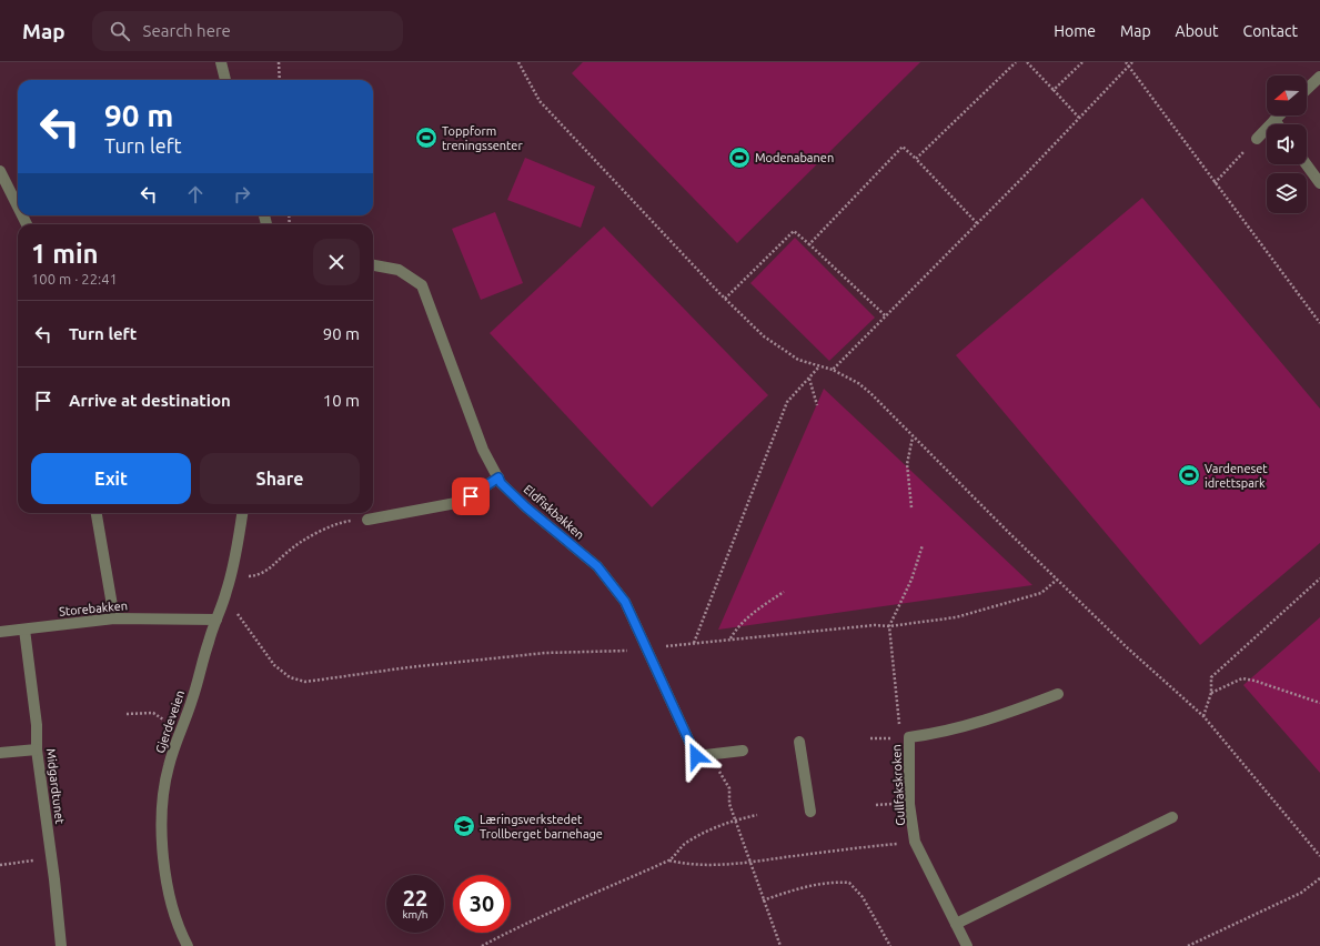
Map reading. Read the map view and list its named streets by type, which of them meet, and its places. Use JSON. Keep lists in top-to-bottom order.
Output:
{
  "streets": {
    "street": [
      "Eldfiskbakken",
      "Storebakken",
      "Gjerdeveien",
      "Gullfakskroken",
      "Midgardtunet"
    ]
  },
  "crossings": [
    ["Storebakken", "Gjerdeveien"],
    ["Storebakken", "Midgardtunet"]
  ],
  "places": {
    "sports": ["Toppform treningssenter", "Modenabanen", "Vardeneset idrettspark"],
    "school or university": ["Læringsverkstedet Trollberget barnehage"]
  },
  "north": "left",
  "page": {
    "header": "Map",
    "search": "Search here",
    "nav": [
      "Home",
      "Map",
      "About",
      "Contact"
    ],
    "turn": ["90 m", "Turn left"],
    "heading": ["1 min", "100 m · 22:41"],
    "list": [
      {
        "name": "Turn left",
        "value": "90 m"
      },
      {
        "name": "Arrive at destination",
        "value": "10 m"
      }
    ],
    "buttons": ["Exit", "Share"],
    "speed": "22 km/h",
    "limit": "30"
  }
}
